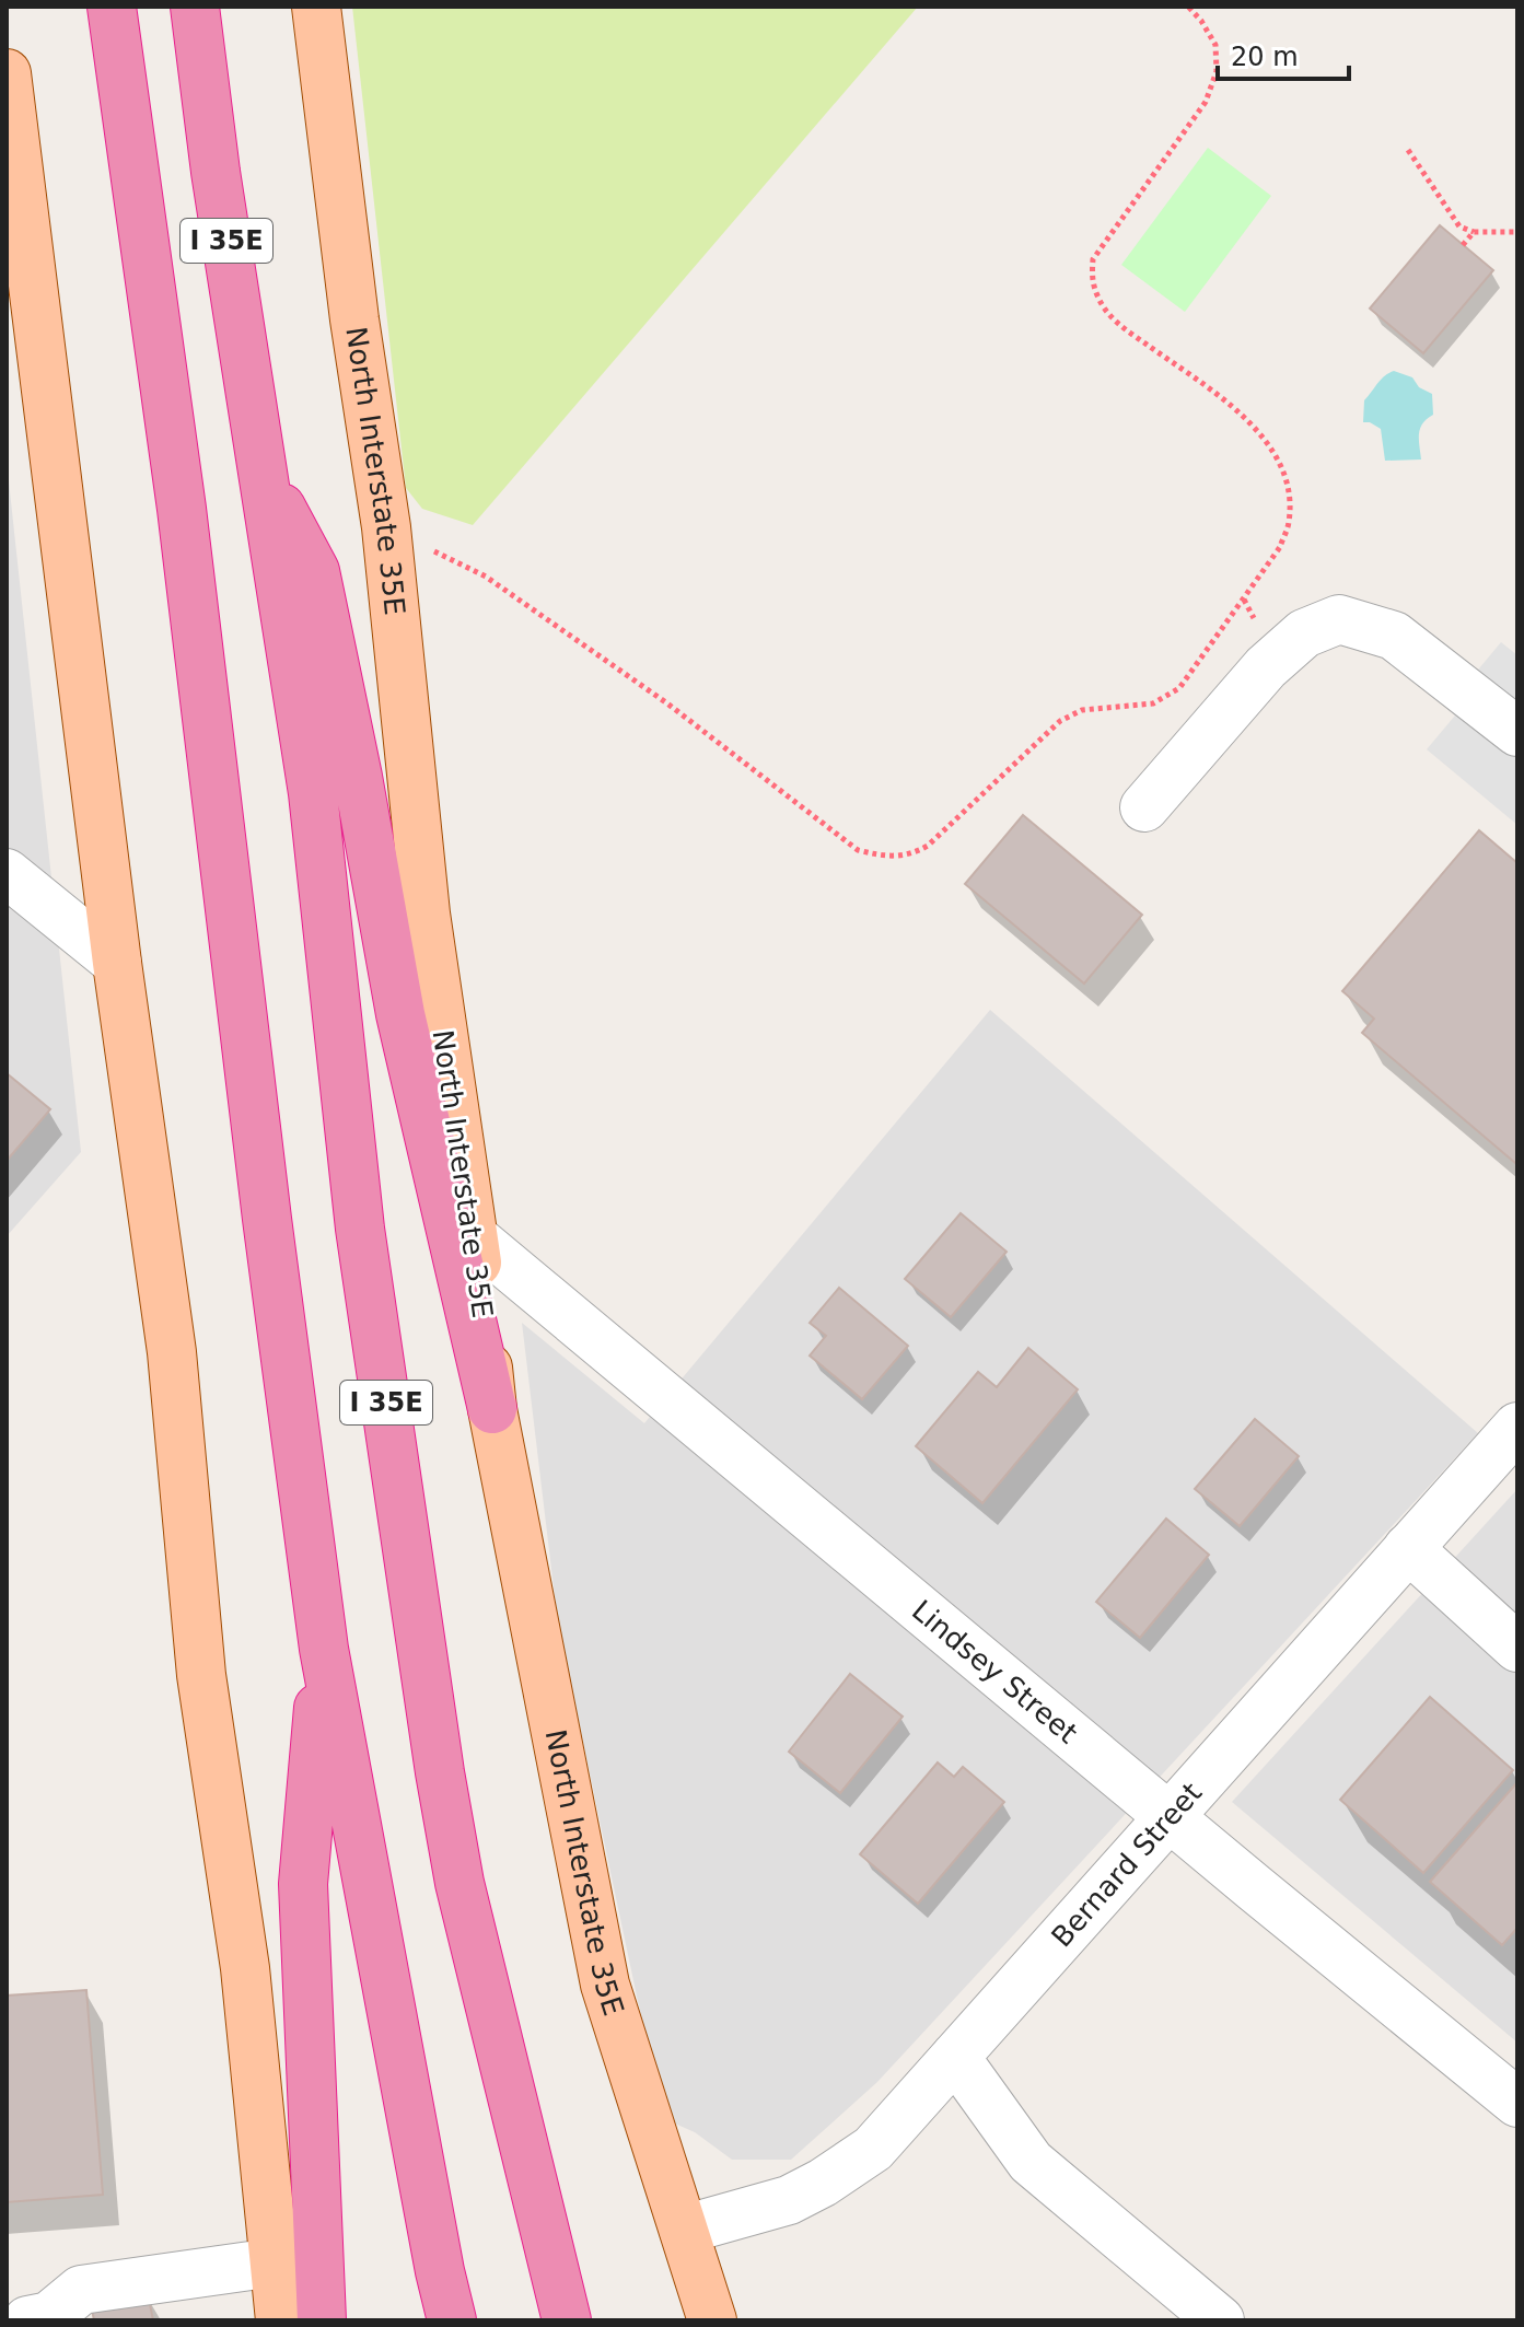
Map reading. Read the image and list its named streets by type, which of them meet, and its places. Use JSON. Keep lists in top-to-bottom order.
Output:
{
  "streets": {
    "highway": ["I 35E"],
    "main road": ["North Interstate 35E"],
    "street": ["Lindsey Street", "Bernard Street"]
  },
  "crossings": [
    ["North Interstate 35E", "Lindsey Street"],
    ["North Interstate 35E", "Bernard Street"],
    ["Lindsey Street", "Bernard Street"]
  ],
  "scale_bar": "20 m"
}
